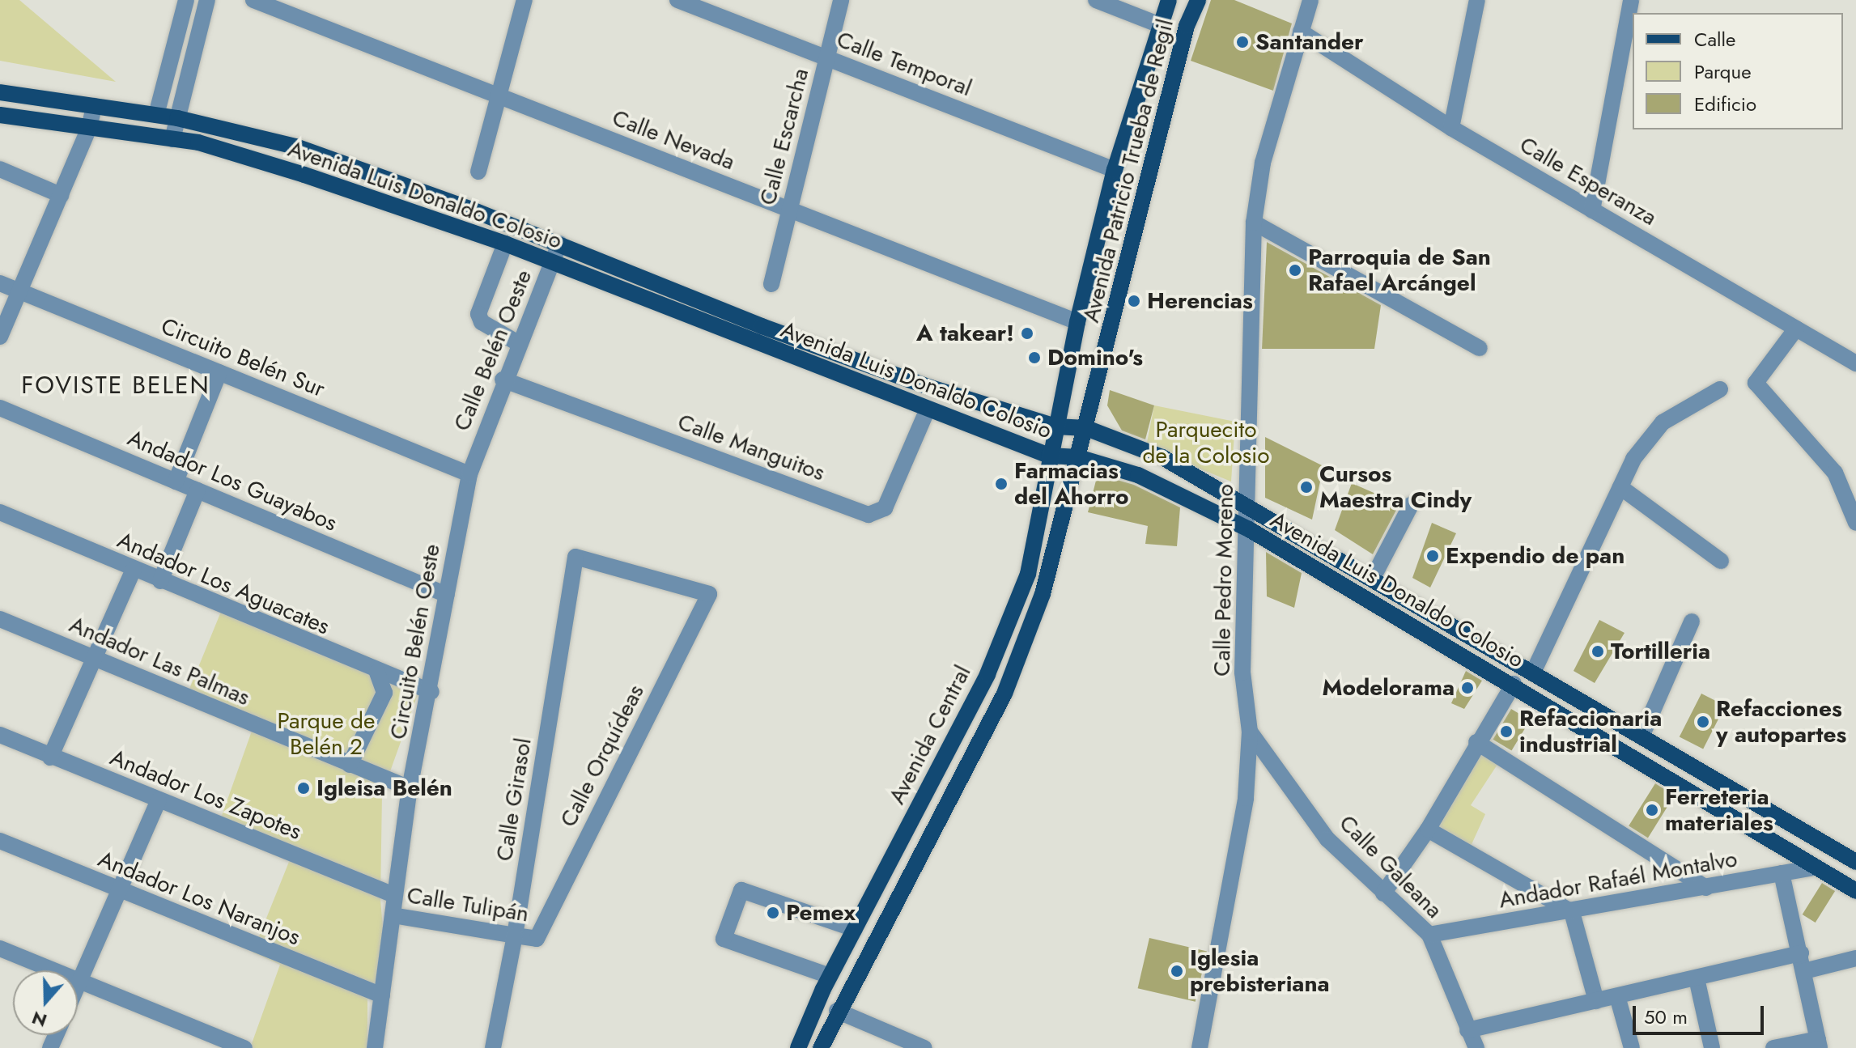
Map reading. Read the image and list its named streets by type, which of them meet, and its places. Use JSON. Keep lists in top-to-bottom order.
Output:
{
  "streets": {
    "main road": ["Avenida Patricio Trueba de Regil", "Avenida Luis Donaldo Colosio", "Avenida Central"],
    "street": [
      "Calle Temporal",
      "Calle Escarcha",
      "Calle Nevada",
      "Calle Esperanza",
      "Calle Belén Oeste",
      "Circuito Belén Sur",
      "Calle Manguitos",
      "Andador Los Guayabos",
      "Calle Pedro Moreno",
      "Andador Los Aguacates",
      "Circuito Belén Oeste",
      "Andador Las Palmas",
      "Calle Orquídeas",
      "Andador Los Zapotes",
      "Calle Girasol",
      "Calle Galeana",
      "Andador Rafaél Montalvo",
      "Andador Los Naranjos",
      "Calle Tulipán"
    ]
  },
  "crossings": [
    ["Calle Temporal", "Calle Escarcha"],
    ["Calle Temporal", "Avenida Patricio Trueba de Regil"],
    ["Calle Escarcha", "Calle Nevada"],
    ["Calle Nevada", "Avenida Patricio Trueba de Regil"],
    ["Avenida Patricio Trueba de Regil", "Avenida Central"],
    ["Calle Esperanza", "Calle Pedro Moreno"],
    ["Avenida Luis Donaldo Colosio", "Calle Belén Oeste"],
    ["Avenida Luis Donaldo Colosio", "Calle Manguitos"],
    ["Avenida Luis Donaldo Colosio", "Calle Pedro Moreno"],
    ["Avenida Luis Donaldo Colosio", "Avenida Central"],
    ["Avenida Luis Donaldo Colosio", "Andador Rafaél Montalvo"],
    ["Calle Belén Oeste", "Circuito Belén Sur"],
    ["Calle Belén Oeste", "Calle Manguitos"],
    ["Calle Belén Oeste", "Circuito Belén Oeste"],
    ["Circuito Belén Sur", "Circuito Belén Oeste"],
    ["Andador Los Guayabos", "Circuito Belén Oeste"],
    ["Calle Pedro Moreno", "Calle Galeana"],
    ["Andador Los Aguacates", "Circuito Belén Oeste"],
    ["Circuito Belén Oeste", "Andador Las Palmas"],
    ["Circuito Belén Oeste", "Andador Los Zapotes"],
    ["Circuito Belén Oeste", "Andador Los Naranjos"],
    ["Circuito Belén Oeste", "Calle Tulipán"],
    ["Calle Orquídeas", "Calle Girasol"],
    ["Calle Orquídeas", "Calle Tulipán"],
    ["Calle Girasol", "Calle Tulipán"],
    ["Calle Galeana", "Andador Rafaél Montalvo"]
  ],
  "districts": ["FOVISTE BELEN"],
  "parks": ["Parquecito de la Colosio", "Parque de Belén 2"],
  "places": [
    "Santander",
    "Parroquia de San Rafael Arcángel",
    "Herencias",
    "A takear!",
    "Domino's",
    "Farmacias del Ahorro",
    "Cursos Maestra Cindy",
    "Expendio de pan",
    "Tortilleria",
    "Modelorama",
    "Refacciones y autopartes",
    "Refaccionaria industrial",
    "Igleisa Belén",
    "Ferreteria materiales",
    "Pemex",
    "Iglesia prebisteriana"
  ],
  "legend": ["Calle", "Parque", "Edificio"],
  "scale_bar": "50 m",
  "north": "bottom"
}
